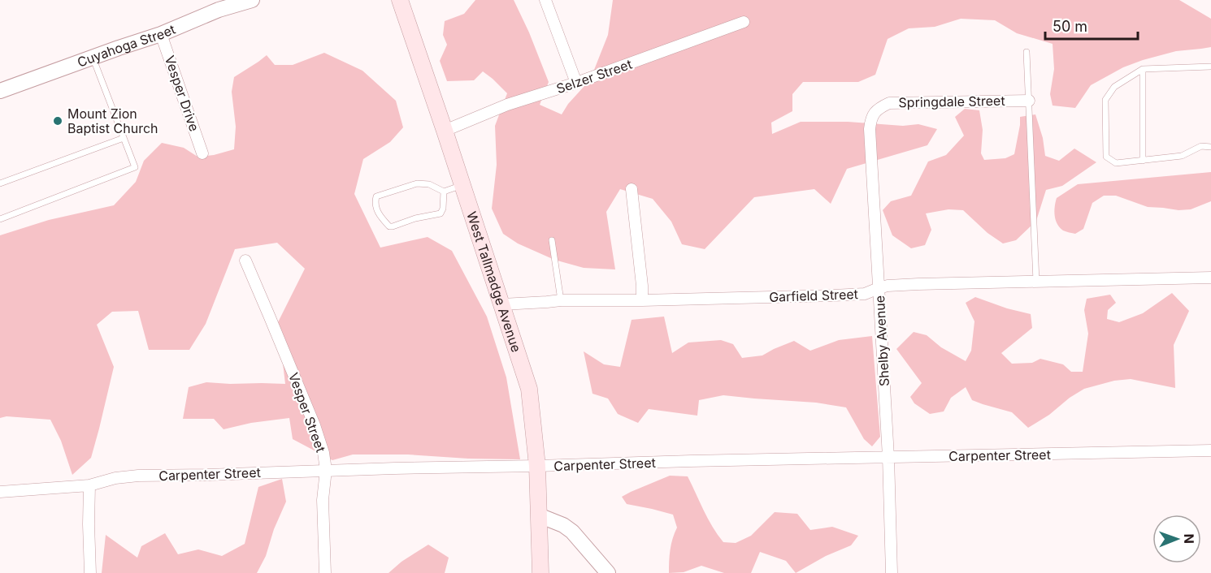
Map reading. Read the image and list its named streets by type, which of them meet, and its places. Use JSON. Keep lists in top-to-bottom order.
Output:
{
  "streets": {
    "main road": ["West Tallmadge Avenue"],
    "street": [
      "Cuyahoga Street",
      "Selzer Street",
      "Vesper Drive",
      "Springdale Street",
      "Garfield Street",
      "Shelby Avenue",
      "Vesper Street",
      "Carpenter Street"
    ]
  },
  "crossings": [
    ["Cuyahoga Street", "Vesper Drive"],
    ["Selzer Street", "West Tallmadge Avenue"],
    ["Springdale Street", "Shelby Avenue"],
    ["West Tallmadge Avenue", "Garfield Street"],
    ["West Tallmadge Avenue", "Carpenter Street"],
    ["Garfield Street", "Shelby Avenue"],
    ["Shelby Avenue", "Carpenter Street"],
    ["Vesper Street", "Carpenter Street"]
  ],
  "places": ["Mount Zion Baptist Church"],
  "scale_bar": "50 m",
  "north": "right"
}
